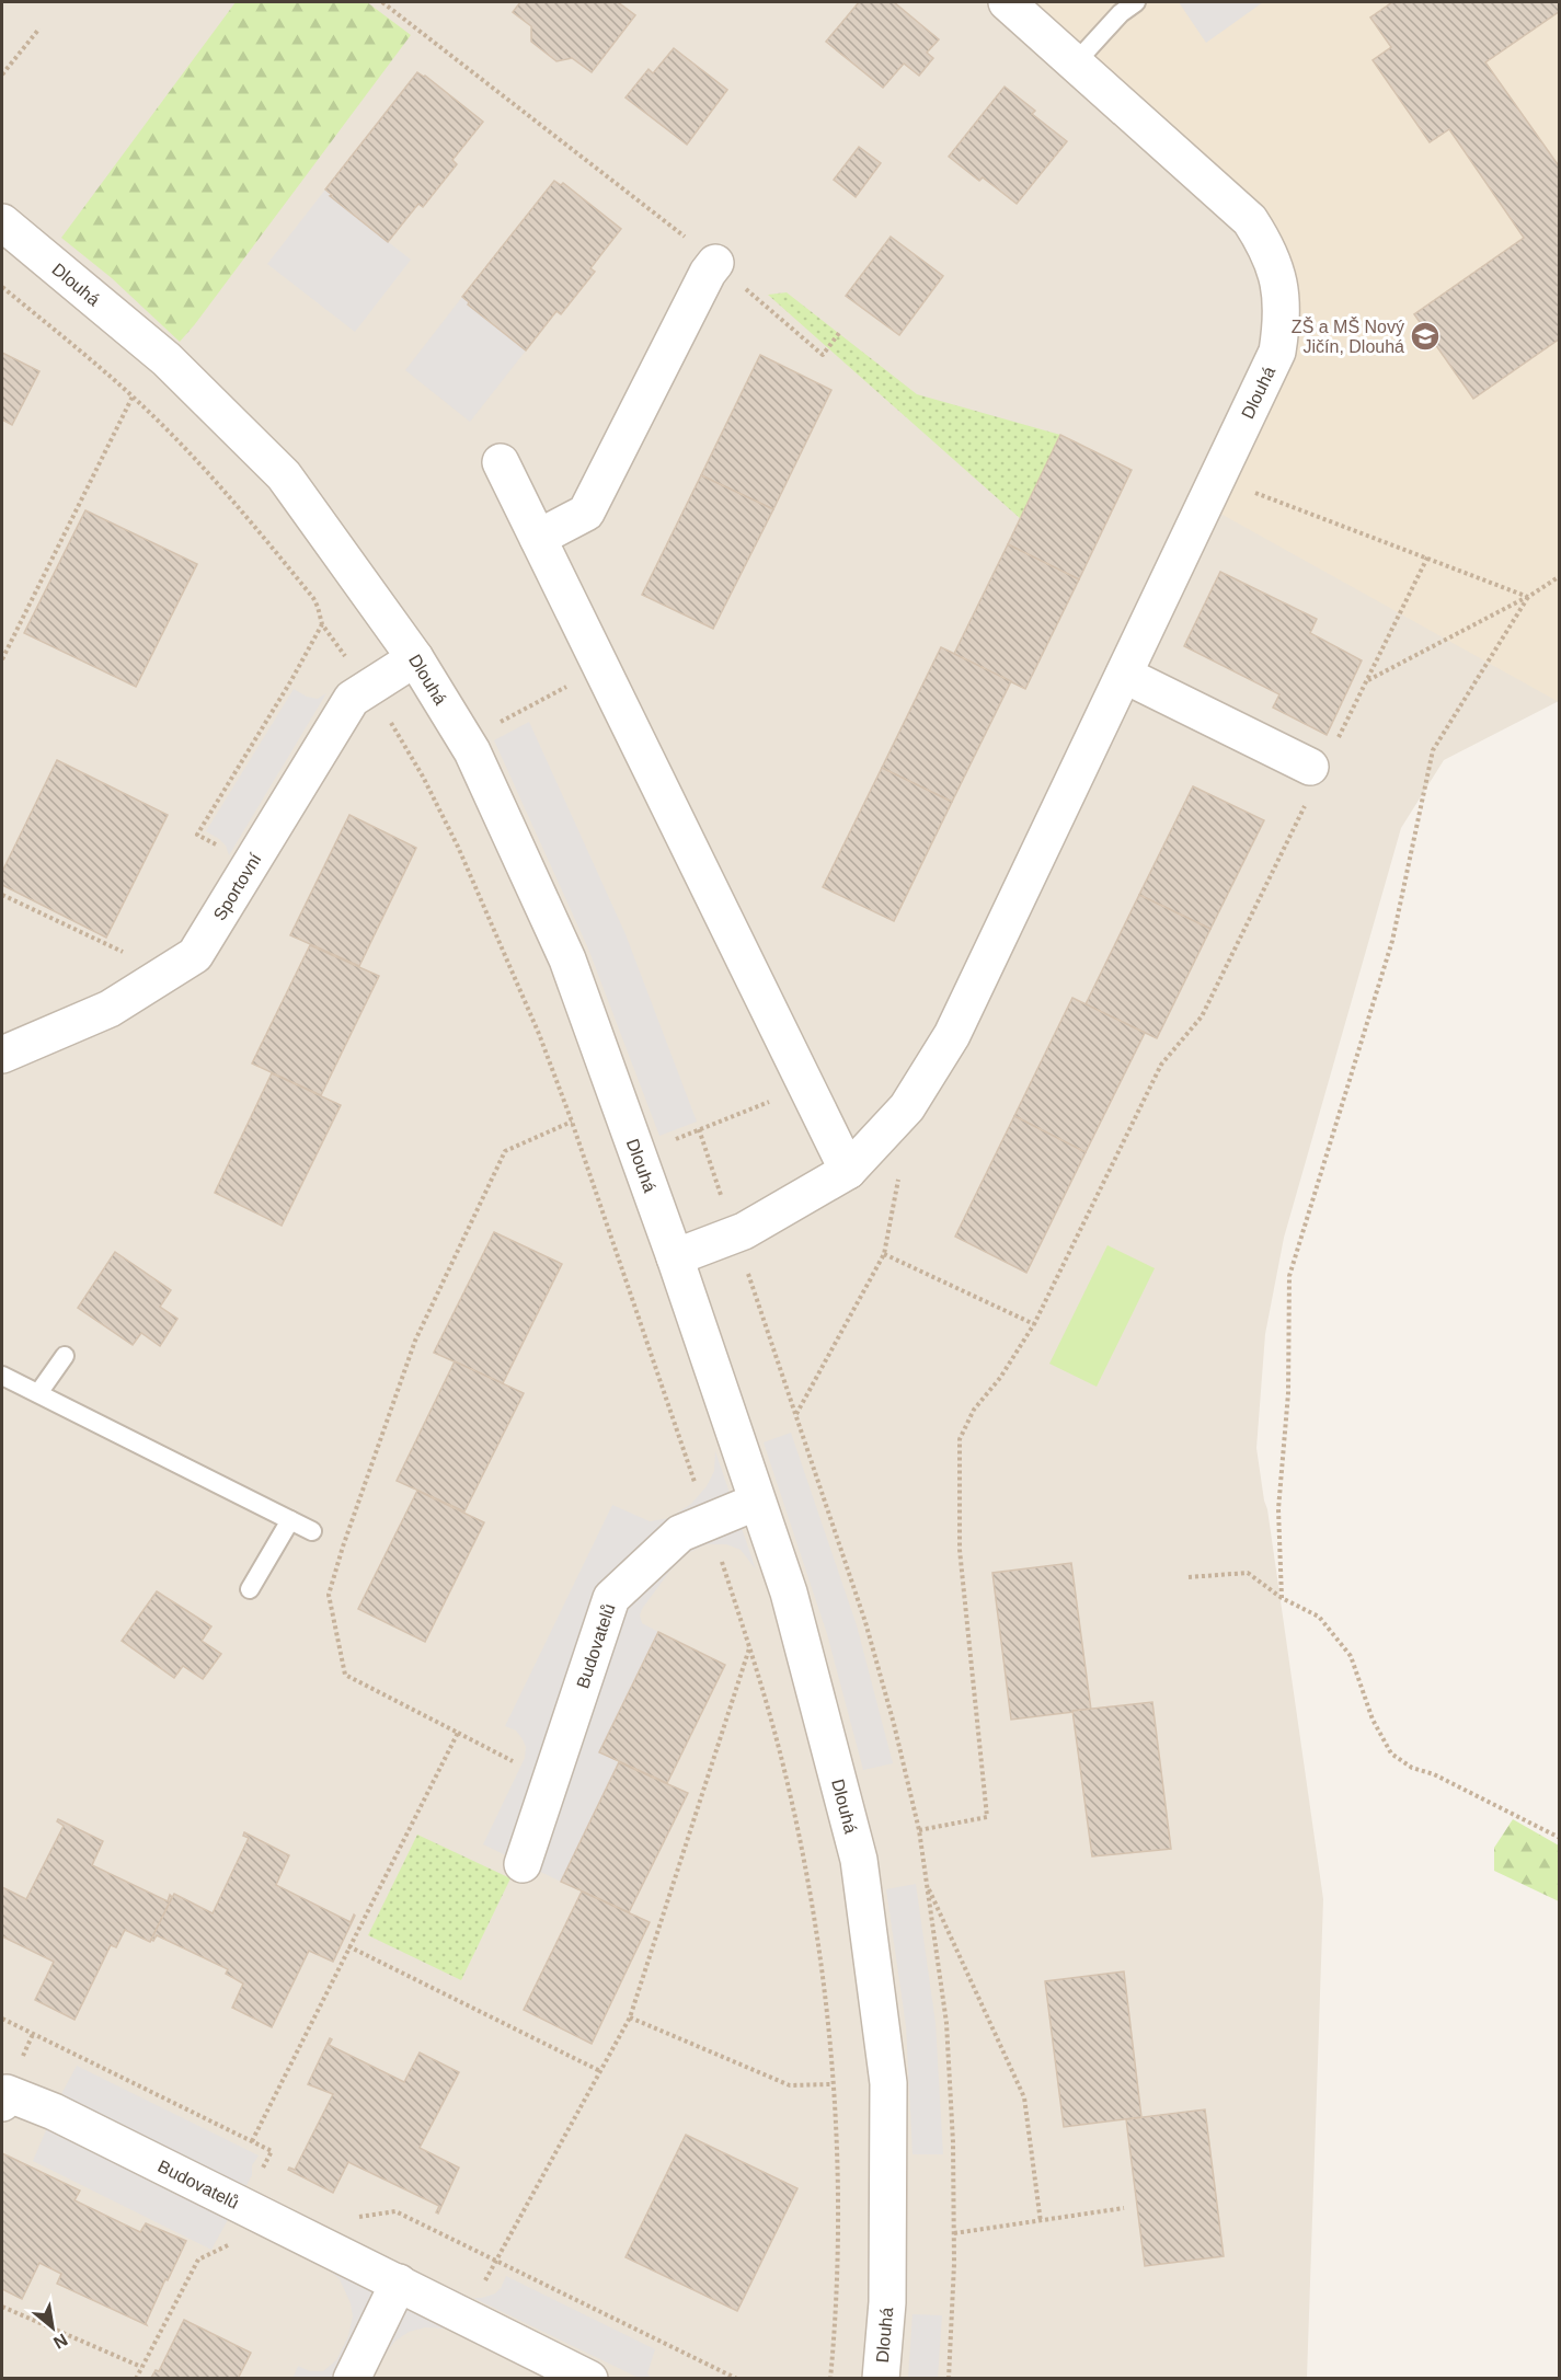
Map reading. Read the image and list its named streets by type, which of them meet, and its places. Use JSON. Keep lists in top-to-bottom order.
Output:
{
  "streets": {
    "street": ["Dlouhá", "Sportovní", "Budovatelů"]
  },
  "crossings": [
    ["Dlouhá", "Sportovní"],
    ["Dlouhá", "Budovatelů"]
  ],
  "places": {
    "school or university": ["ZŠ a MŠ Nový Jičín, Dlouhá"]
  },
  "north": "bottom right"
}
